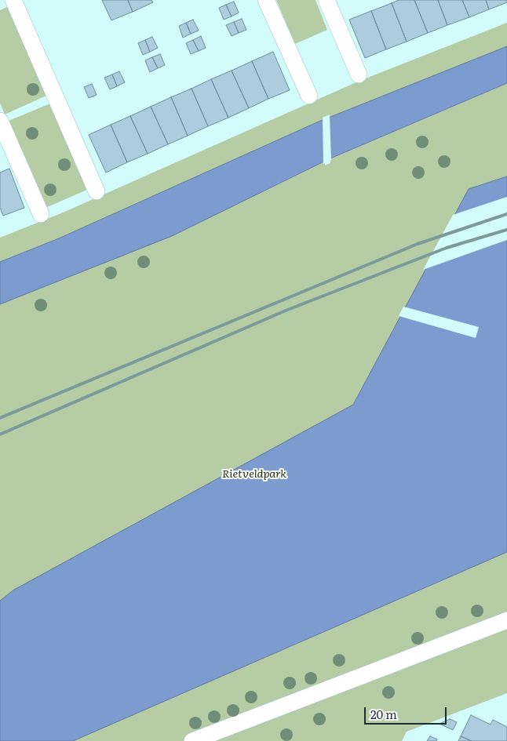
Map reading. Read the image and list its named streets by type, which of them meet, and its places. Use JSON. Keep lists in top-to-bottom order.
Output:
{
  "parks": ["Rietveldpark"],
  "scale_bar": "20 m"
}
